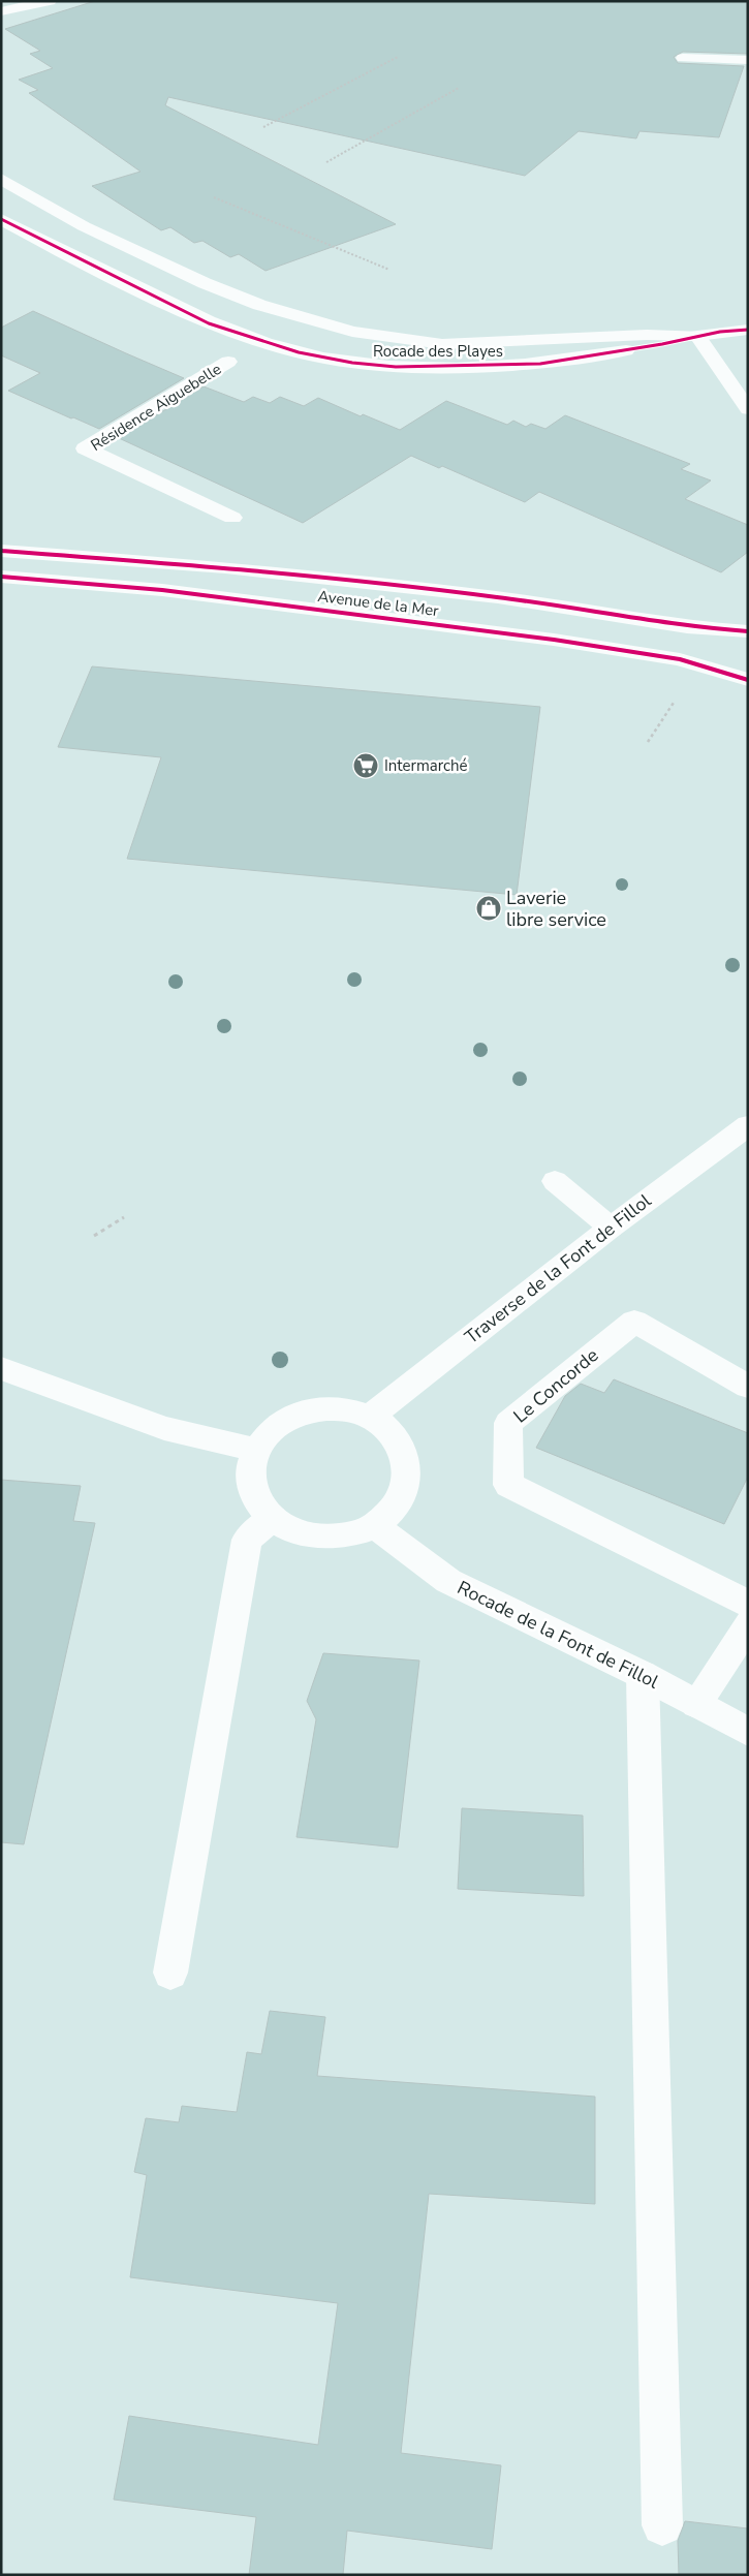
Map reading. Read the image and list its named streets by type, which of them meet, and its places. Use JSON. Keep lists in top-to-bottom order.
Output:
{
  "streets": {
    "street": [
      "Rocade des Playes",
      "Résidence Aiguebelle",
      "Avenue de la Mer",
      "Traverse de la Font de Fillol",
      "Le Concorde",
      "Rocade de la Font de Fillol"
    ]
  },
  "crossings": [
    ["Traverse de la Font de Fillol", "Rocade de la Font de Fillol"]
  ],
  "places": {
    "supermarket": ["Intermarché"],
    "shop": ["Laverie libre service"]
  }
}
